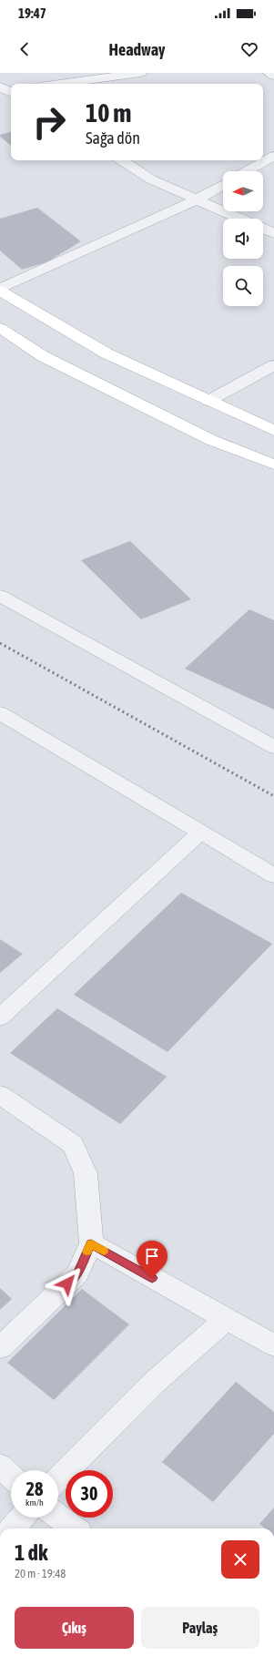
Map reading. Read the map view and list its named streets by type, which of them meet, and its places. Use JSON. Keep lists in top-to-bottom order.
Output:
{
  "north": "left",
  "page": {
    "status": "19:47",
    "header": "Headway",
    "turn": ["10 m", "Sağa dön"],
    "speed": "28 km/h",
    "limit": "30",
    "heading": ["1 dk", "20 m · 19:48"],
    "buttons": ["Çıkış", "Paylaş"]
  }
}
